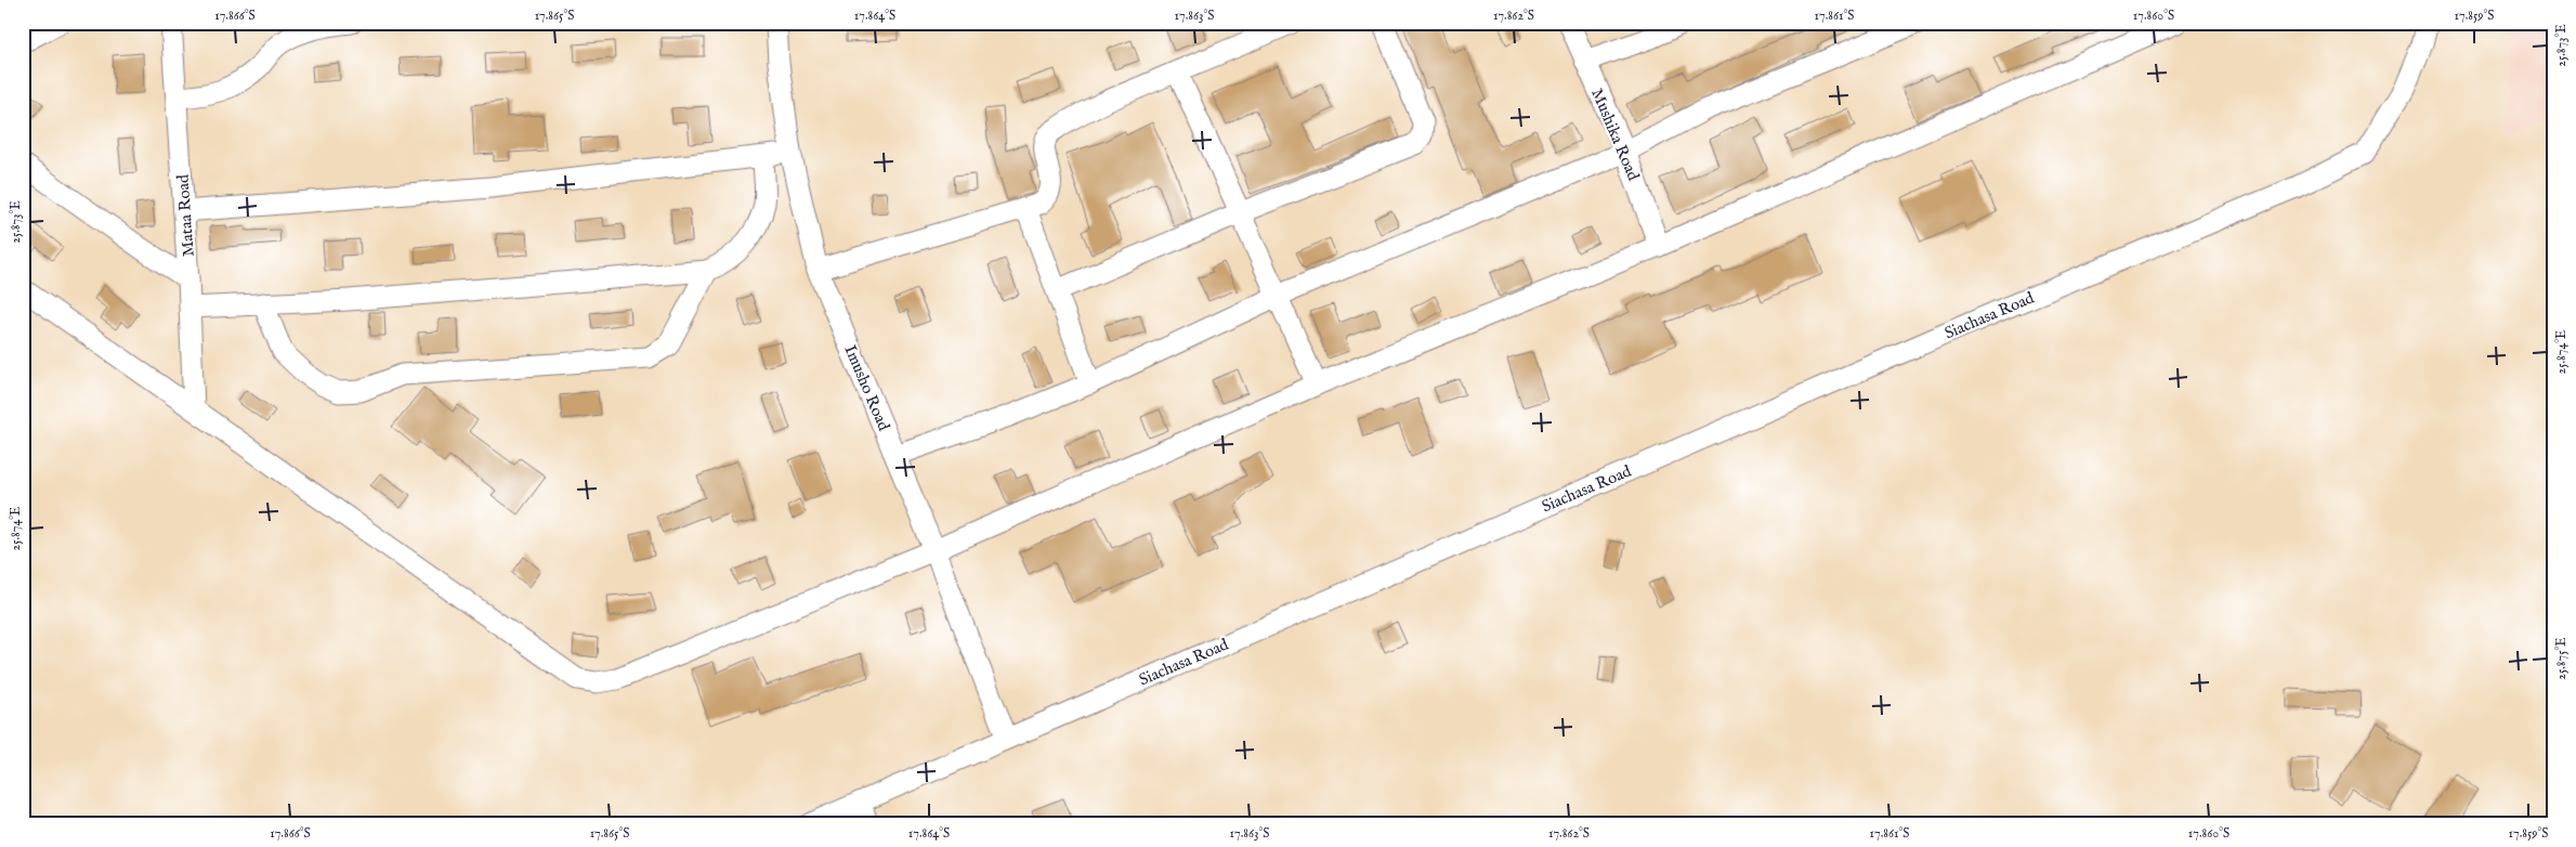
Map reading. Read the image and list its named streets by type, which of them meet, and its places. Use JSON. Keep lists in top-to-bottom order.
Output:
{
  "streets": {
    "street": [
      "Mushika Road",
      "Mataa Road",
      "Siachasa Road",
      "Imusho Road"
    ]
  },
  "crossings": [
    ["Siachasa Road", "Imusho Road"]
  ],
  "coordinates": [
    "17.866°S",
    "17.865°S",
    "17.864°S",
    "17.863°S",
    "17.862°S",
    "17.861°S",
    "17.860°S",
    "17.859°S",
    "25.873°E",
    "25.874°E",
    "25.875°E"
  ]
}
